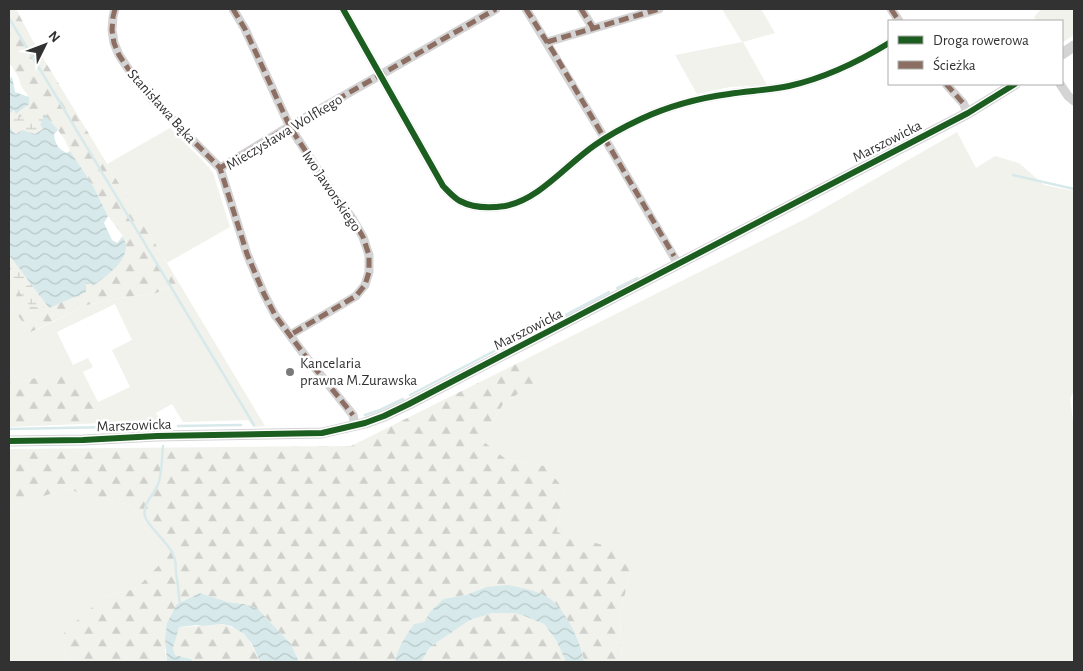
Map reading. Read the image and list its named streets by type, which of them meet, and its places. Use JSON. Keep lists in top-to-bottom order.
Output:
{
  "streets": {
    "street": [
      "Stanisława Bąka",
      "Mieczysława Wolfkego",
      "Marszowicka",
      "Iwo Jaworskiego"
    ]
  },
  "crossings": [
    ["Stanisława Bąka", "Mieczysława Wolfkego"],
    ["Mieczysława Wolfkego", "Marszowicka"],
    ["Mieczysława Wolfkego", "Iwo Jaworskiego"]
  ],
  "places": ["Kancelaria prawna M.Zurawska"],
  "legend": ["Droga rowerowa", "Ścieżka"],
  "north": "top right"
}
